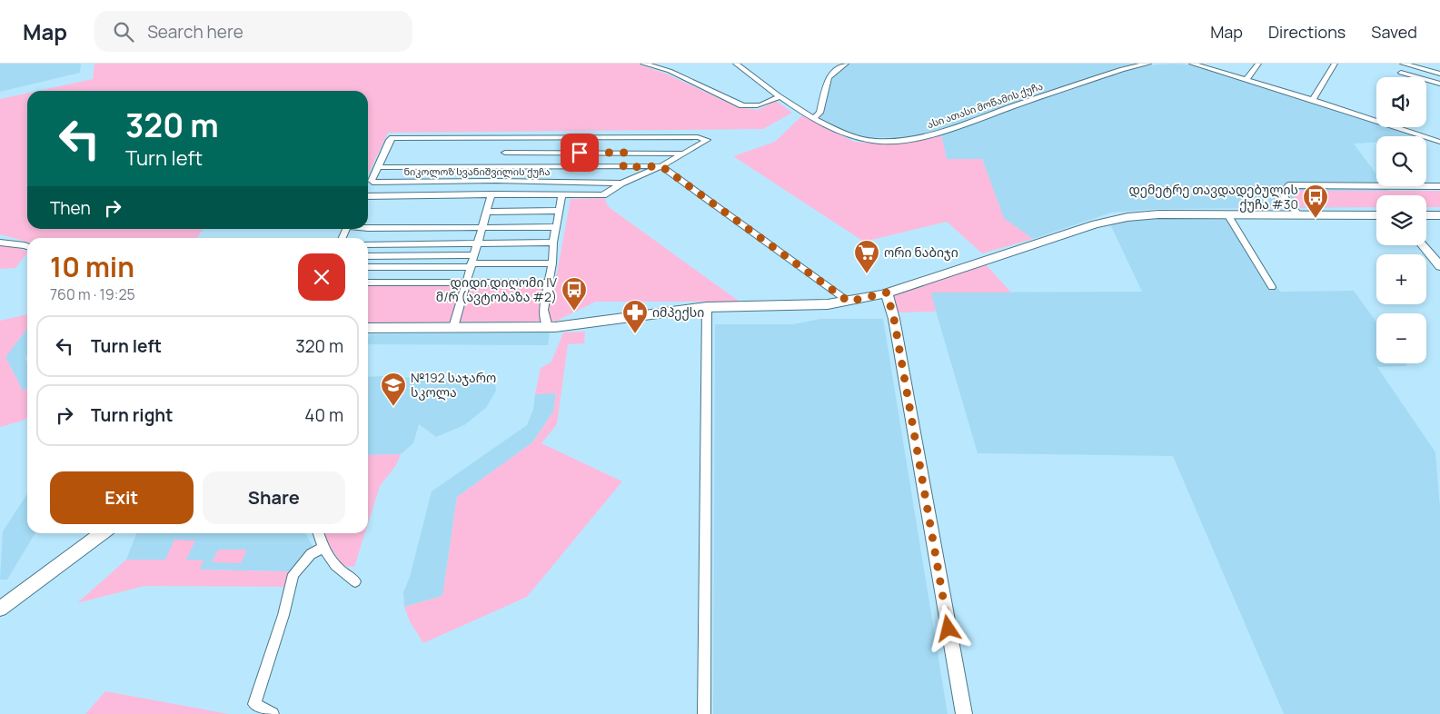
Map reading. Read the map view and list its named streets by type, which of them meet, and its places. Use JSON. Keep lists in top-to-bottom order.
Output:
{
  "streets": {
    "street": ["ასი ათასი მოწამის ქუჩა", "ნიკოლოზ სვანიშვილის ქუჩა"]
  },
  "places": {
    "bus stop": ["დემეტრე თავდადებულის ქუჩა #30", "დიდი დიღომი IV მ/რ (ავტობაზა #2)"],
    "supermarket": ["ორი ნაბიჯი"],
    "pharmacy": ["იმპექსი"],
    "school or university": ["№192 საჯარო სკოლა"]
  },
  "page": {
    "header": "Map",
    "search": "Search here",
    "nav": ["Map", "Directions", "Saved"],
    "map_buttons": ["+", "−"],
    "turn": ["320 m", "Turn left"],
    "then": "Then",
    "heading": ["10 min", "760 m · 19:25"],
    "list": [
      {
        "name": "Turn left",
        "value": "320 m"
      },
      {
        "name": "Turn right",
        "value": "40 m"
      }
    ],
    "buttons": ["Exit", "Share"]
  }
}
